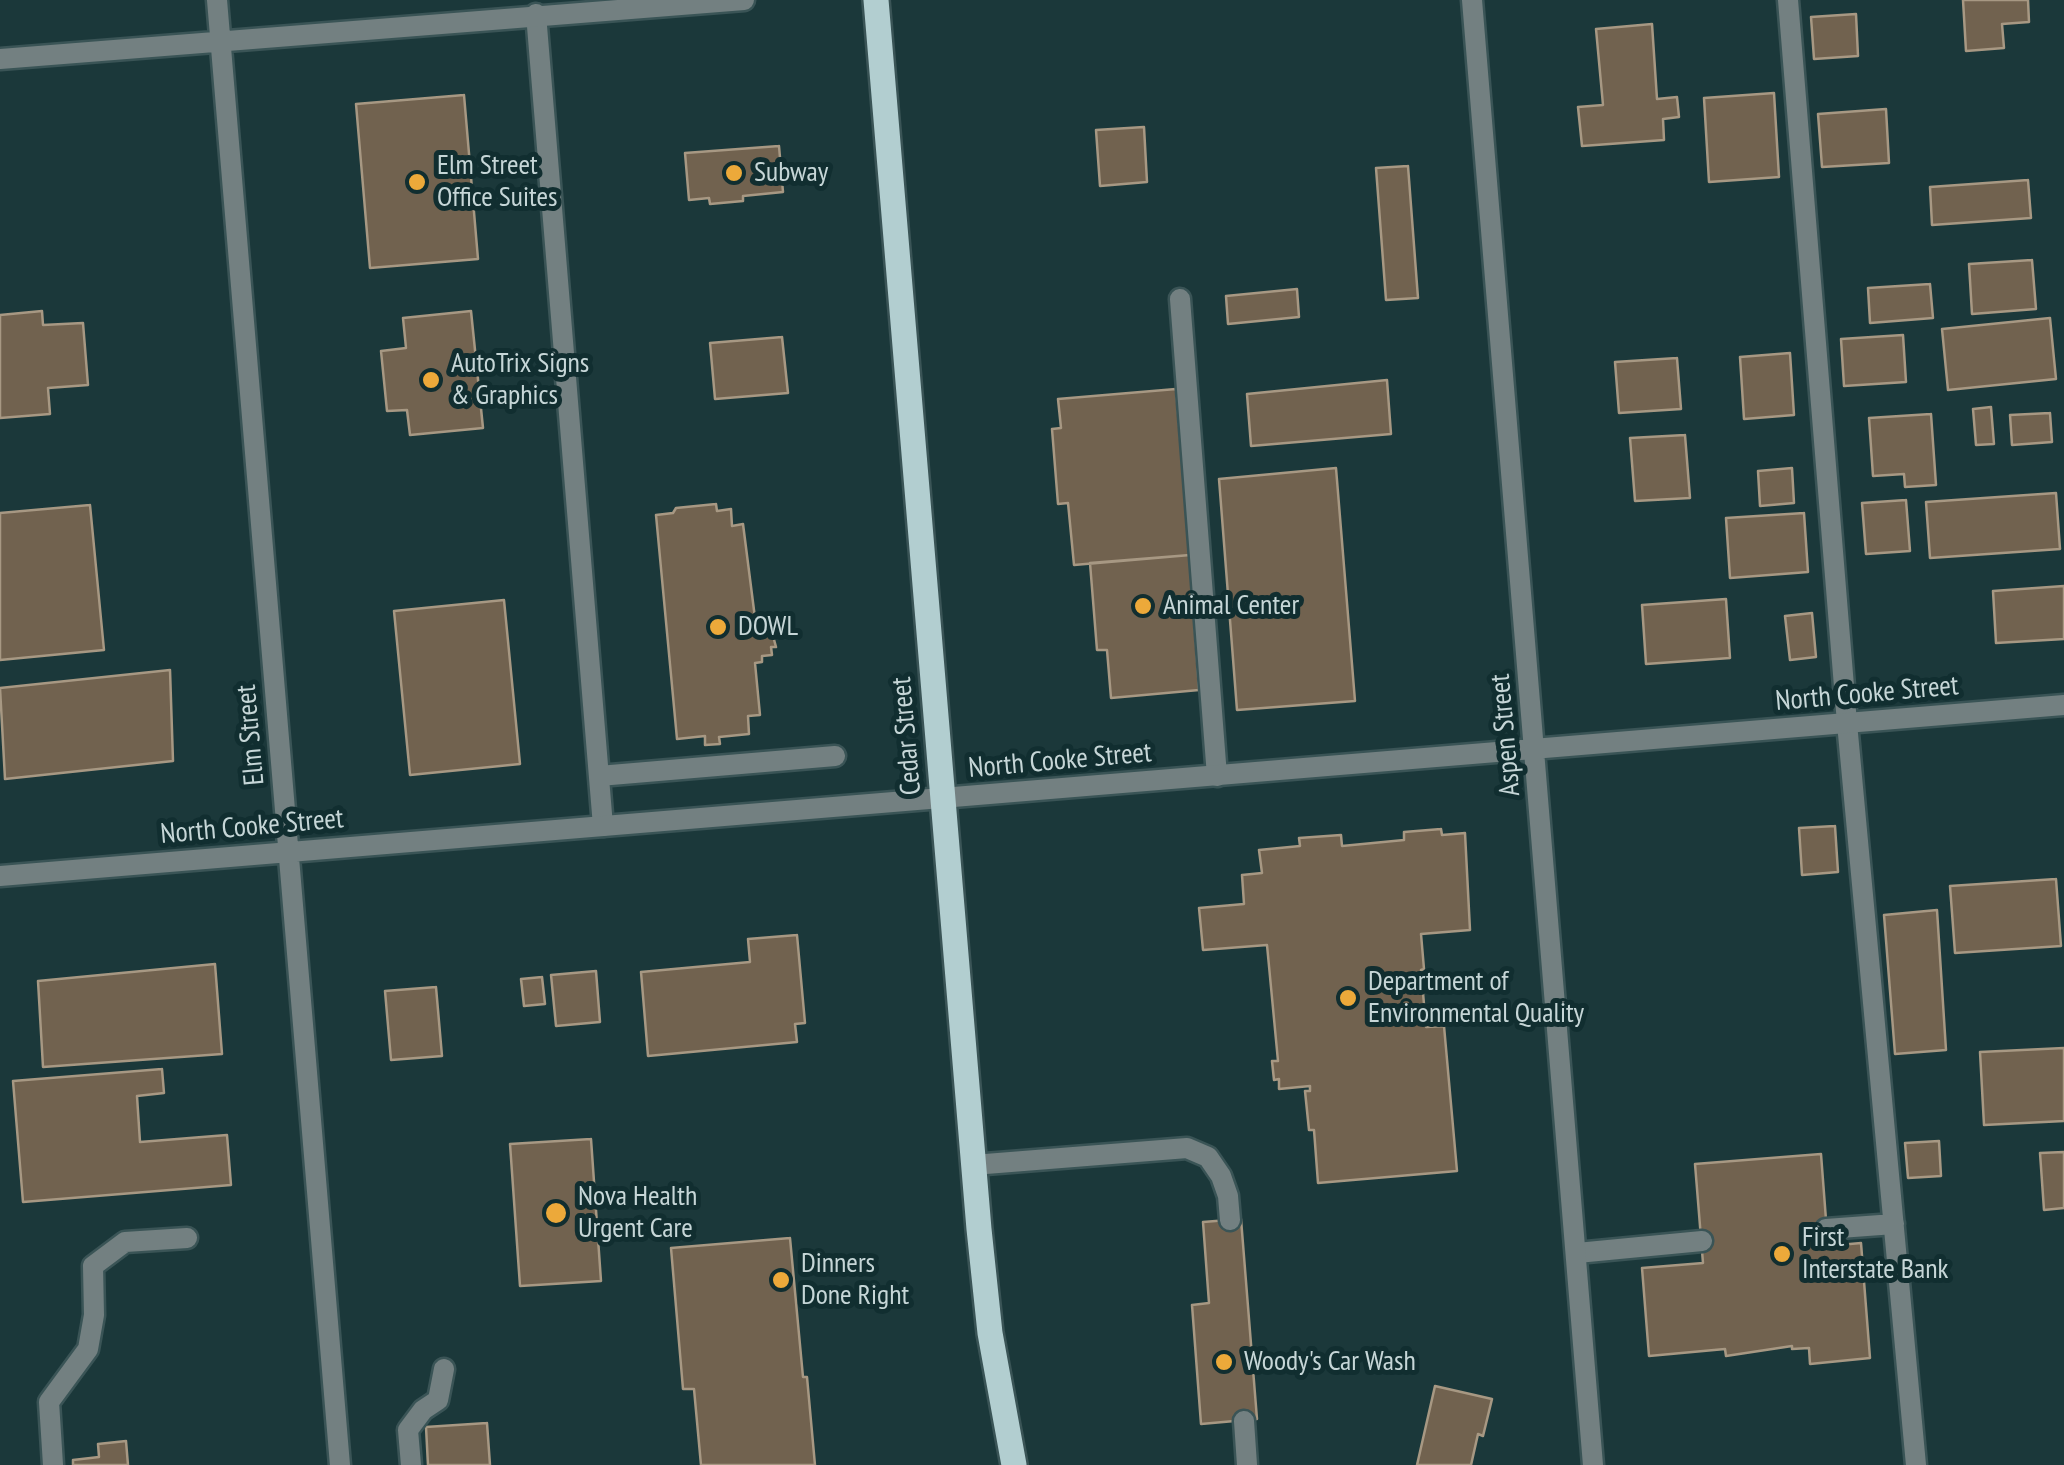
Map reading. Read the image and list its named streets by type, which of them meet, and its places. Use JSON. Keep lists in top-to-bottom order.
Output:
{
  "streets": {
    "main road": ["Cedar Street"],
    "street": ["North Cooke Street", "Elm Street", "Aspen Street"]
  },
  "crossings": [
    ["North Cooke Street", "Elm Street"],
    ["North Cooke Street", "Aspen Street"],
    ["North Cooke Street", "Cedar Street"]
  ],
  "places": [
    "Subway",
    "Elm Street Office Suites",
    "AutoTrix Signs & Graphics",
    "Animal Center",
    "DOWL",
    "Department of Environmental Quality",
    "Nova Health Urgent Care",
    "First Interstate Bank",
    "Dinners Done Right",
    "Woody's Car Wash"
  ]
}
